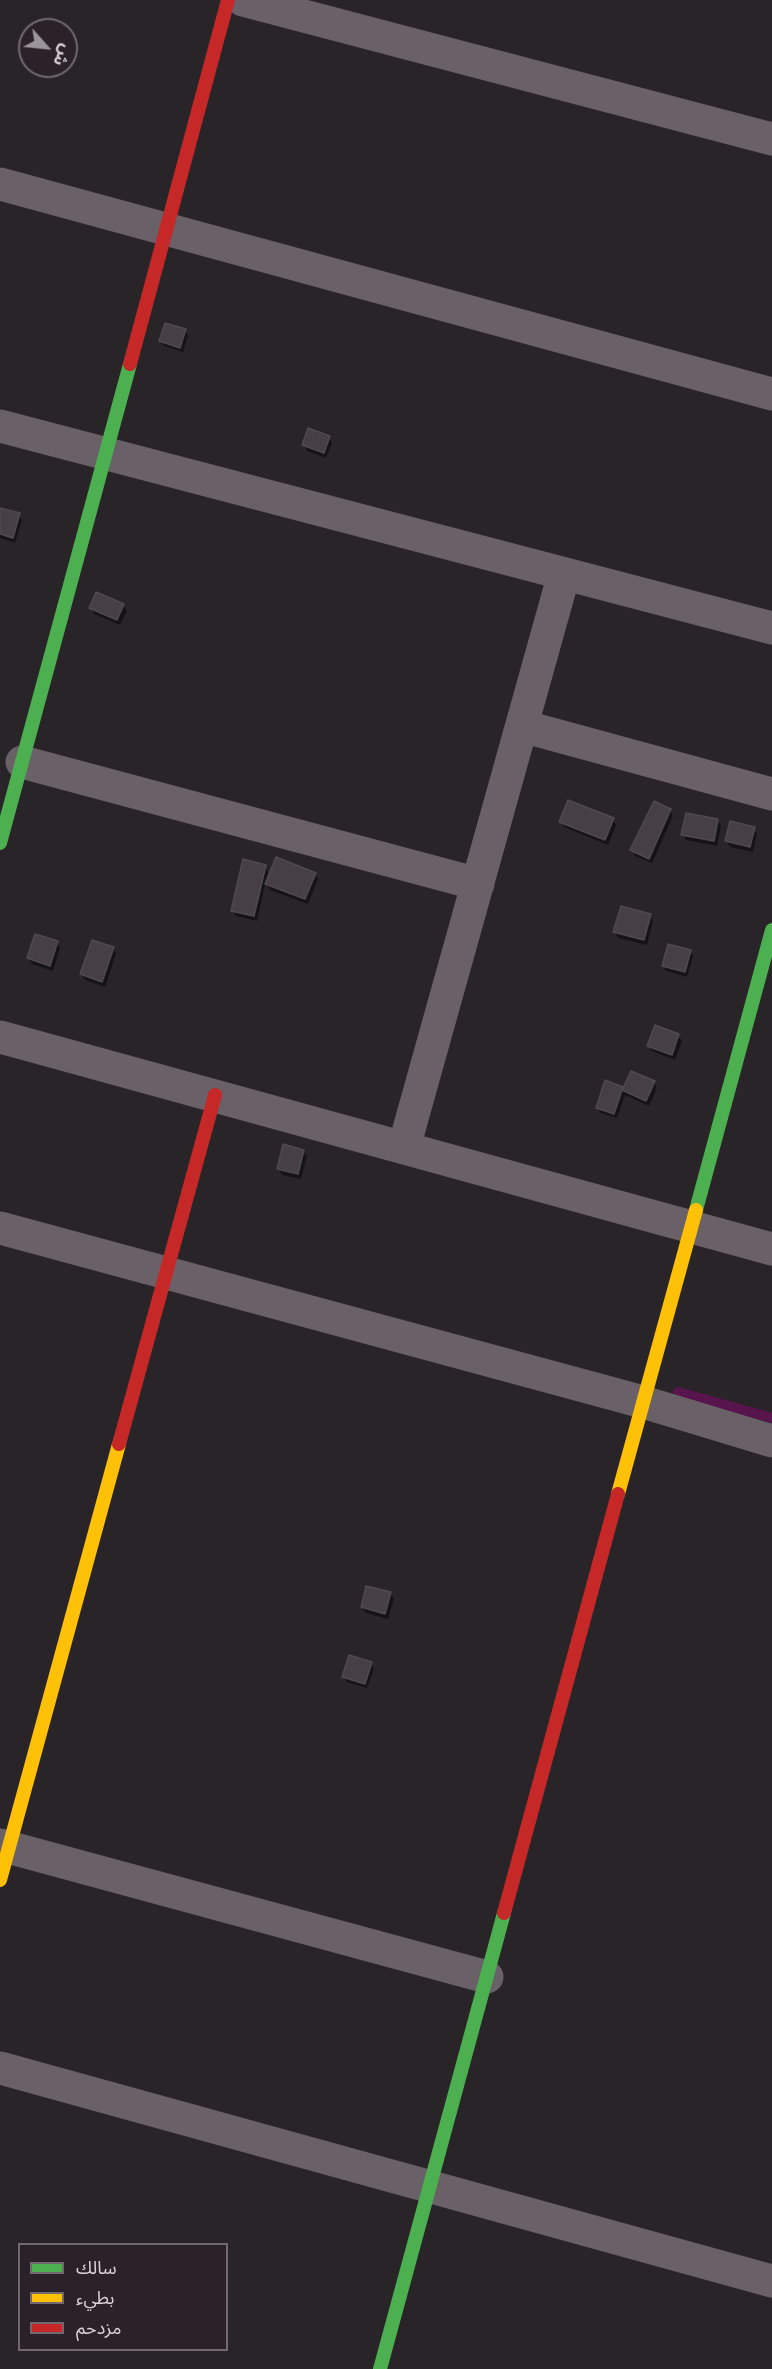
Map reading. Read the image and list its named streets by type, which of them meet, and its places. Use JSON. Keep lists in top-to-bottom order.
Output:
{
  "legend": ["سالك", "بطيء", "مزدحم"],
  "north": "bottom right"
}
